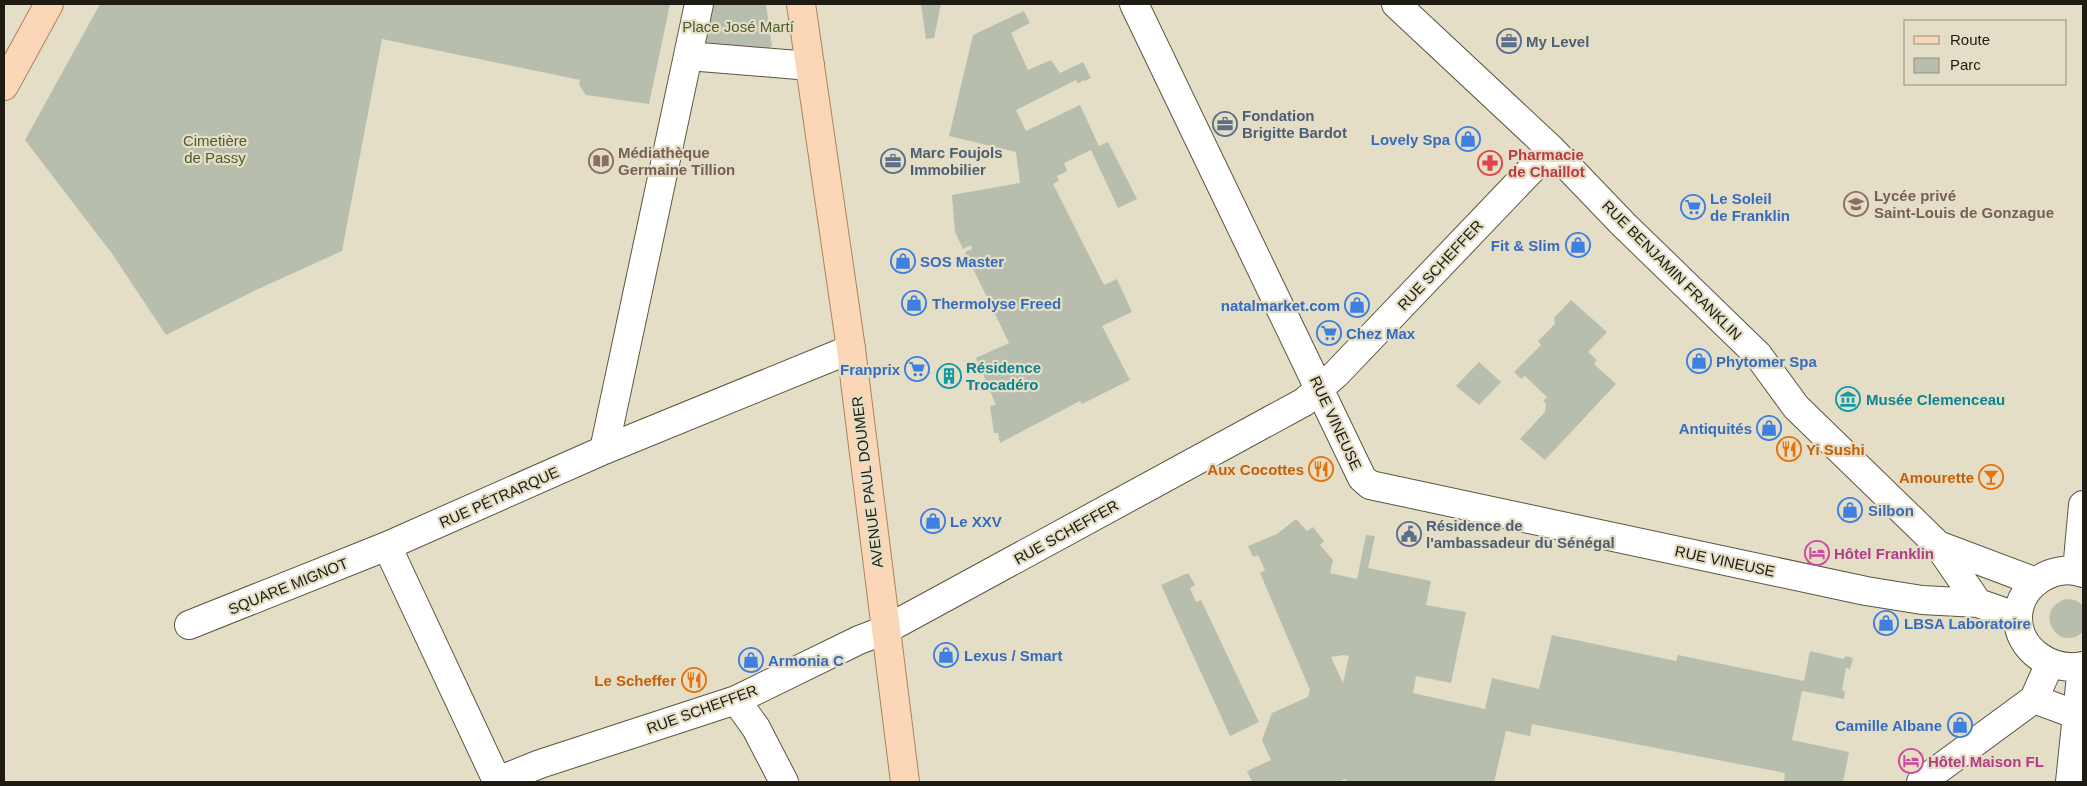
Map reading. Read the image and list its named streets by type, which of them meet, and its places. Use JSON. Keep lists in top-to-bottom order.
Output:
{
  "streets": {
    "main road": ["AVENUE PAUL DOUMER"],
    "street": [
      "RUE SCHEFFER",
      "RUE BENJAMIN FRANKLIN",
      "RUE VINEUSE",
      "RUE PÉTRARQUE",
      "SQUARE MIGNOT"
    ]
  },
  "crossings": [
    ["RUE SCHEFFER", "RUE BENJAMIN FRANKLIN"],
    ["RUE SCHEFFER", "RUE VINEUSE"],
    ["RUE SCHEFFER", "AVENUE PAUL DOUMER"],
    ["RUE BENJAMIN FRANKLIN", "RUE VINEUSE"],
    ["AVENUE PAUL DOUMER", "RUE PÉTRARQUE"],
    ["RUE PÉTRARQUE", "SQUARE MIGNOT"]
  ],
  "parks": ["Place José Martí", "Cimetière de Passy"],
  "places": {
    "office": ["My Level", "Fondation Brigitte Bardot", "Marc Foujols Immobilier"],
    "shop": [
      "Lovely Spa",
      "Fit & Slim",
      "SOS Master",
      "Thermolyse Freed",
      "natalmarket.com",
      "Phytomer Spa",
      "Antiquités",
      "Silbon",
      "Le XXV",
      "LBSA Laboratoire",
      "Lexus / Smart",
      "Armonia C",
      "Camille Albane"
    ],
    "library": ["Médiathèque Germaine Tillion"],
    "pharmacy": ["Pharmacie de Chaillot"],
    "school or university": ["Lycée privé Saint-Louis de Gonzague"],
    "supermarket": ["Le Soleil de Franklin", "Chez Max", "Franprix"],
    "building": ["Résidence Trocadéro"],
    "museum": ["Musée Clemenceau"],
    "restaurant": ["Yi Sushi", "Aux Cocottes", "Le Scheffer"],
    "bar": ["Amourette"],
    "public building": ["Résidence de l'ambassadeur du Sénégal"],
    "hotel": ["Hôtel Franklin", "Hôtel Maison FL"]
  },
  "legend": ["Route", "Parc"]
}
